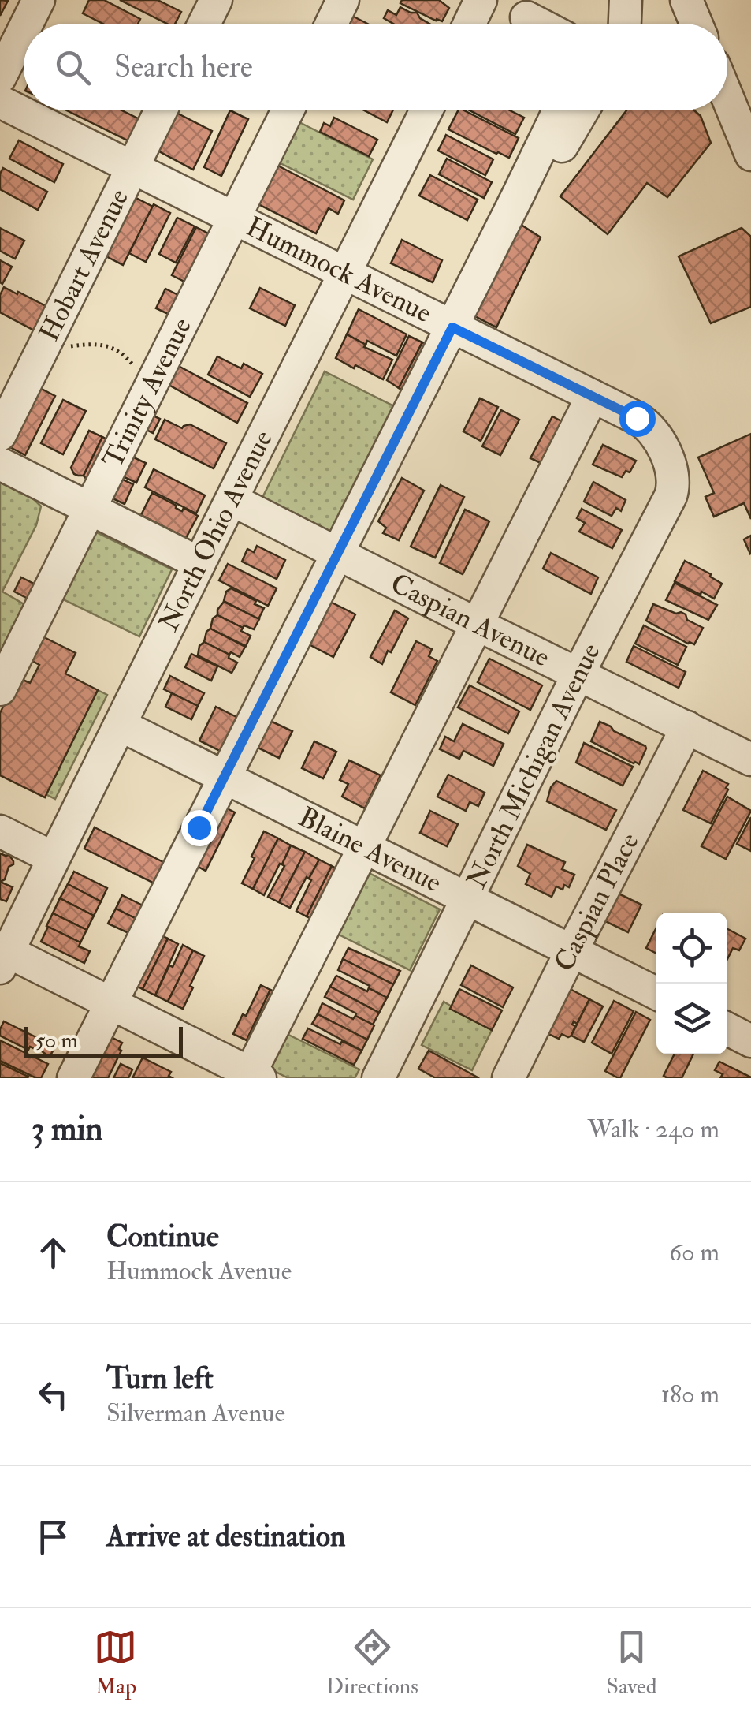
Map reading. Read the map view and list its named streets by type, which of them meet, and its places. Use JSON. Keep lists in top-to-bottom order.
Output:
{
  "streets": {
    "street": [
      "Hobart Avenue",
      "Hummock Avenue",
      "Trinity Avenue",
      "North Ohio Avenue",
      "Caspian Avenue",
      "North Michigan Avenue",
      "Blaine Avenue",
      "Caspian Place"
    ]
  },
  "crossings": [
    ["Hobart Avenue", "Hummock Avenue"],
    ["Hummock Avenue", "Trinity Avenue"],
    ["Hummock Avenue", "North Ohio Avenue"],
    ["Hummock Avenue", "North Michigan Avenue"],
    ["North Ohio Avenue", "Caspian Avenue"],
    ["North Ohio Avenue", "Blaine Avenue"],
    ["Caspian Avenue", "North Michigan Avenue"],
    ["Caspian Avenue", "Caspian Place"],
    ["North Michigan Avenue", "Blaine Avenue"],
    ["Blaine Avenue", "Caspian Place"]
  ],
  "scale_bar": "50 m",
  "page": {
    "search": "Search here",
    "scale": "50 m",
    "heading": ["3 min", "Walk · 240 m"],
    "list": [
      ["Continue", "Hummock Avenue", "60 m"],
      ["Turn left", "Silverman Avenue", "180 m"],
      "Arrive at destination"
    ],
    "nav": ["Map", "Directions", "Saved"]
  }
}
